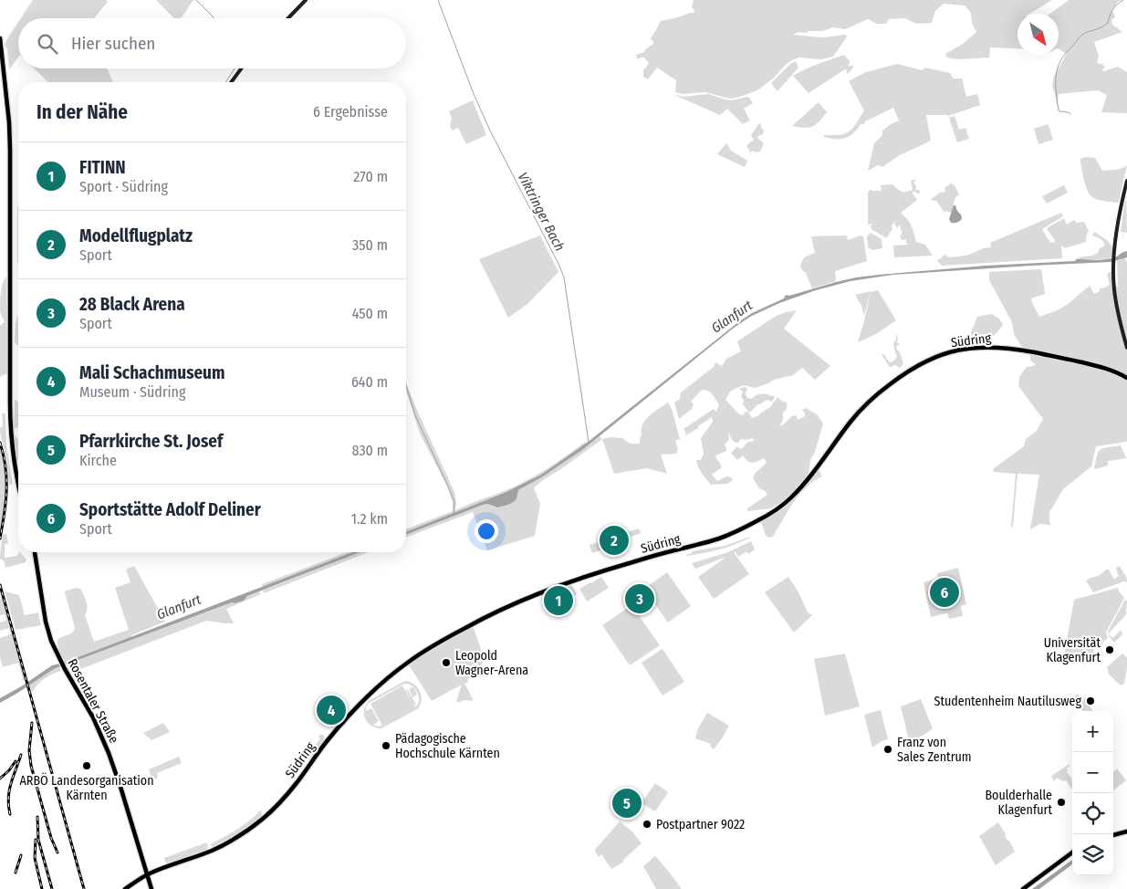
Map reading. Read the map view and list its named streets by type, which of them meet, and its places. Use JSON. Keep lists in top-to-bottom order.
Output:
{
  "streets": {
    "main road": ["Südring", "Rosentaler Straße"]
  },
  "crossings": [
    ["Südring", "Rosentaler Straße"]
  ],
  "water": ["Viktringer Bach", "Glanfurt"],
  "places": [
    "Universität Klagenfurt",
    "Leopold Wagner-Arena",
    "Studentenheim Nautilusweg",
    "Pädagogische Hochschule Kärnten",
    "Franz von Sales Zentrum",
    "ARBÖ Landesorganisation Kärnten",
    "Boulderhalle Klagenfurt",
    "Postpartner 9022"
  ],
  "north": "bottom right",
  "page": {
    "search": "Hier suchen",
    "heading": ["In der Nähe", "6 Ergebnisse"],
    "list": [
      {
        "mark": "1",
        "name": "FITINN",
        "note": "Sport · Südring",
        "value": "270 m"
      },
      {
        "mark": "2",
        "name": "Modellflugplatz",
        "note": "Sport",
        "value": "350 m"
      },
      {
        "mark": "3",
        "name": "28 Black Arena",
        "note": "Sport",
        "value": "450 m"
      },
      {
        "mark": "4",
        "name": "Mali Schachmuseum",
        "note": "Museum · Südring",
        "value": "640 m"
      },
      {
        "mark": "5",
        "name": "Pfarrkirche St. Josef",
        "note": "Kirche",
        "value": "830 m"
      },
      {
        "mark": "6",
        "name": "Sportstätte Adolf Deliner",
        "note": "Sport",
        "value": "1.2 km"
      }
    ],
    "pins": [
      "2",
      "6",
      "3",
      "1",
      "4",
      "5"
    ],
    "map_buttons": ["+", "−"]
  }
}
